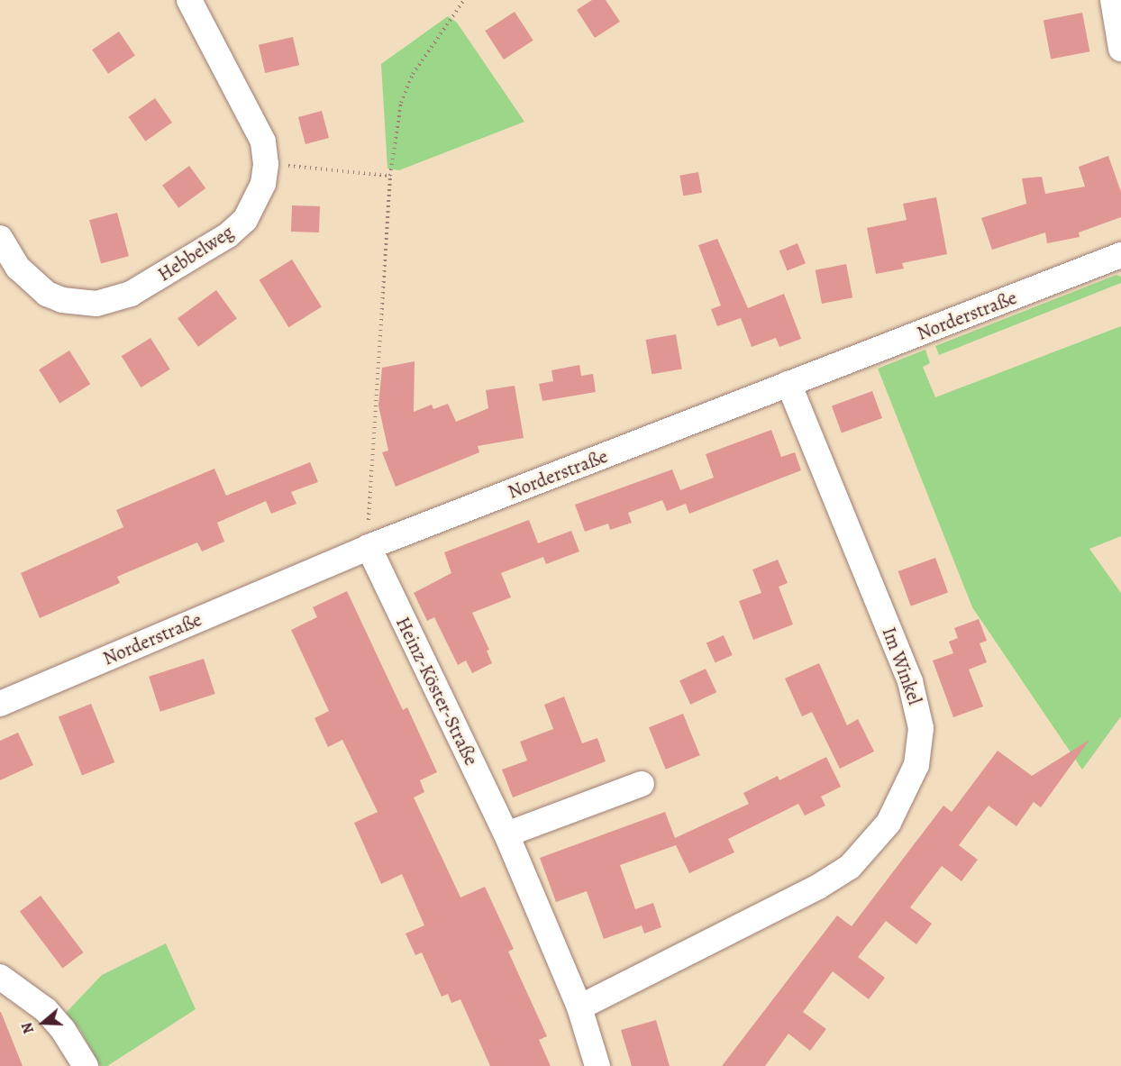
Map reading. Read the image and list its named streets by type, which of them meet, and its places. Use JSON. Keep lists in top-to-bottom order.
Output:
{
  "streets": {
    "street": [
      "Hebbelweg",
      "Norderstraße",
      "Im Winkel",
      "Heinz-Köster-Straße"
    ]
  },
  "crossings": [
    ["Norderstraße", "Im Winkel"],
    ["Norderstraße", "Heinz-Köster-Straße"],
    ["Im Winkel", "Heinz-Köster-Straße"]
  ],
  "north": "left"
}
